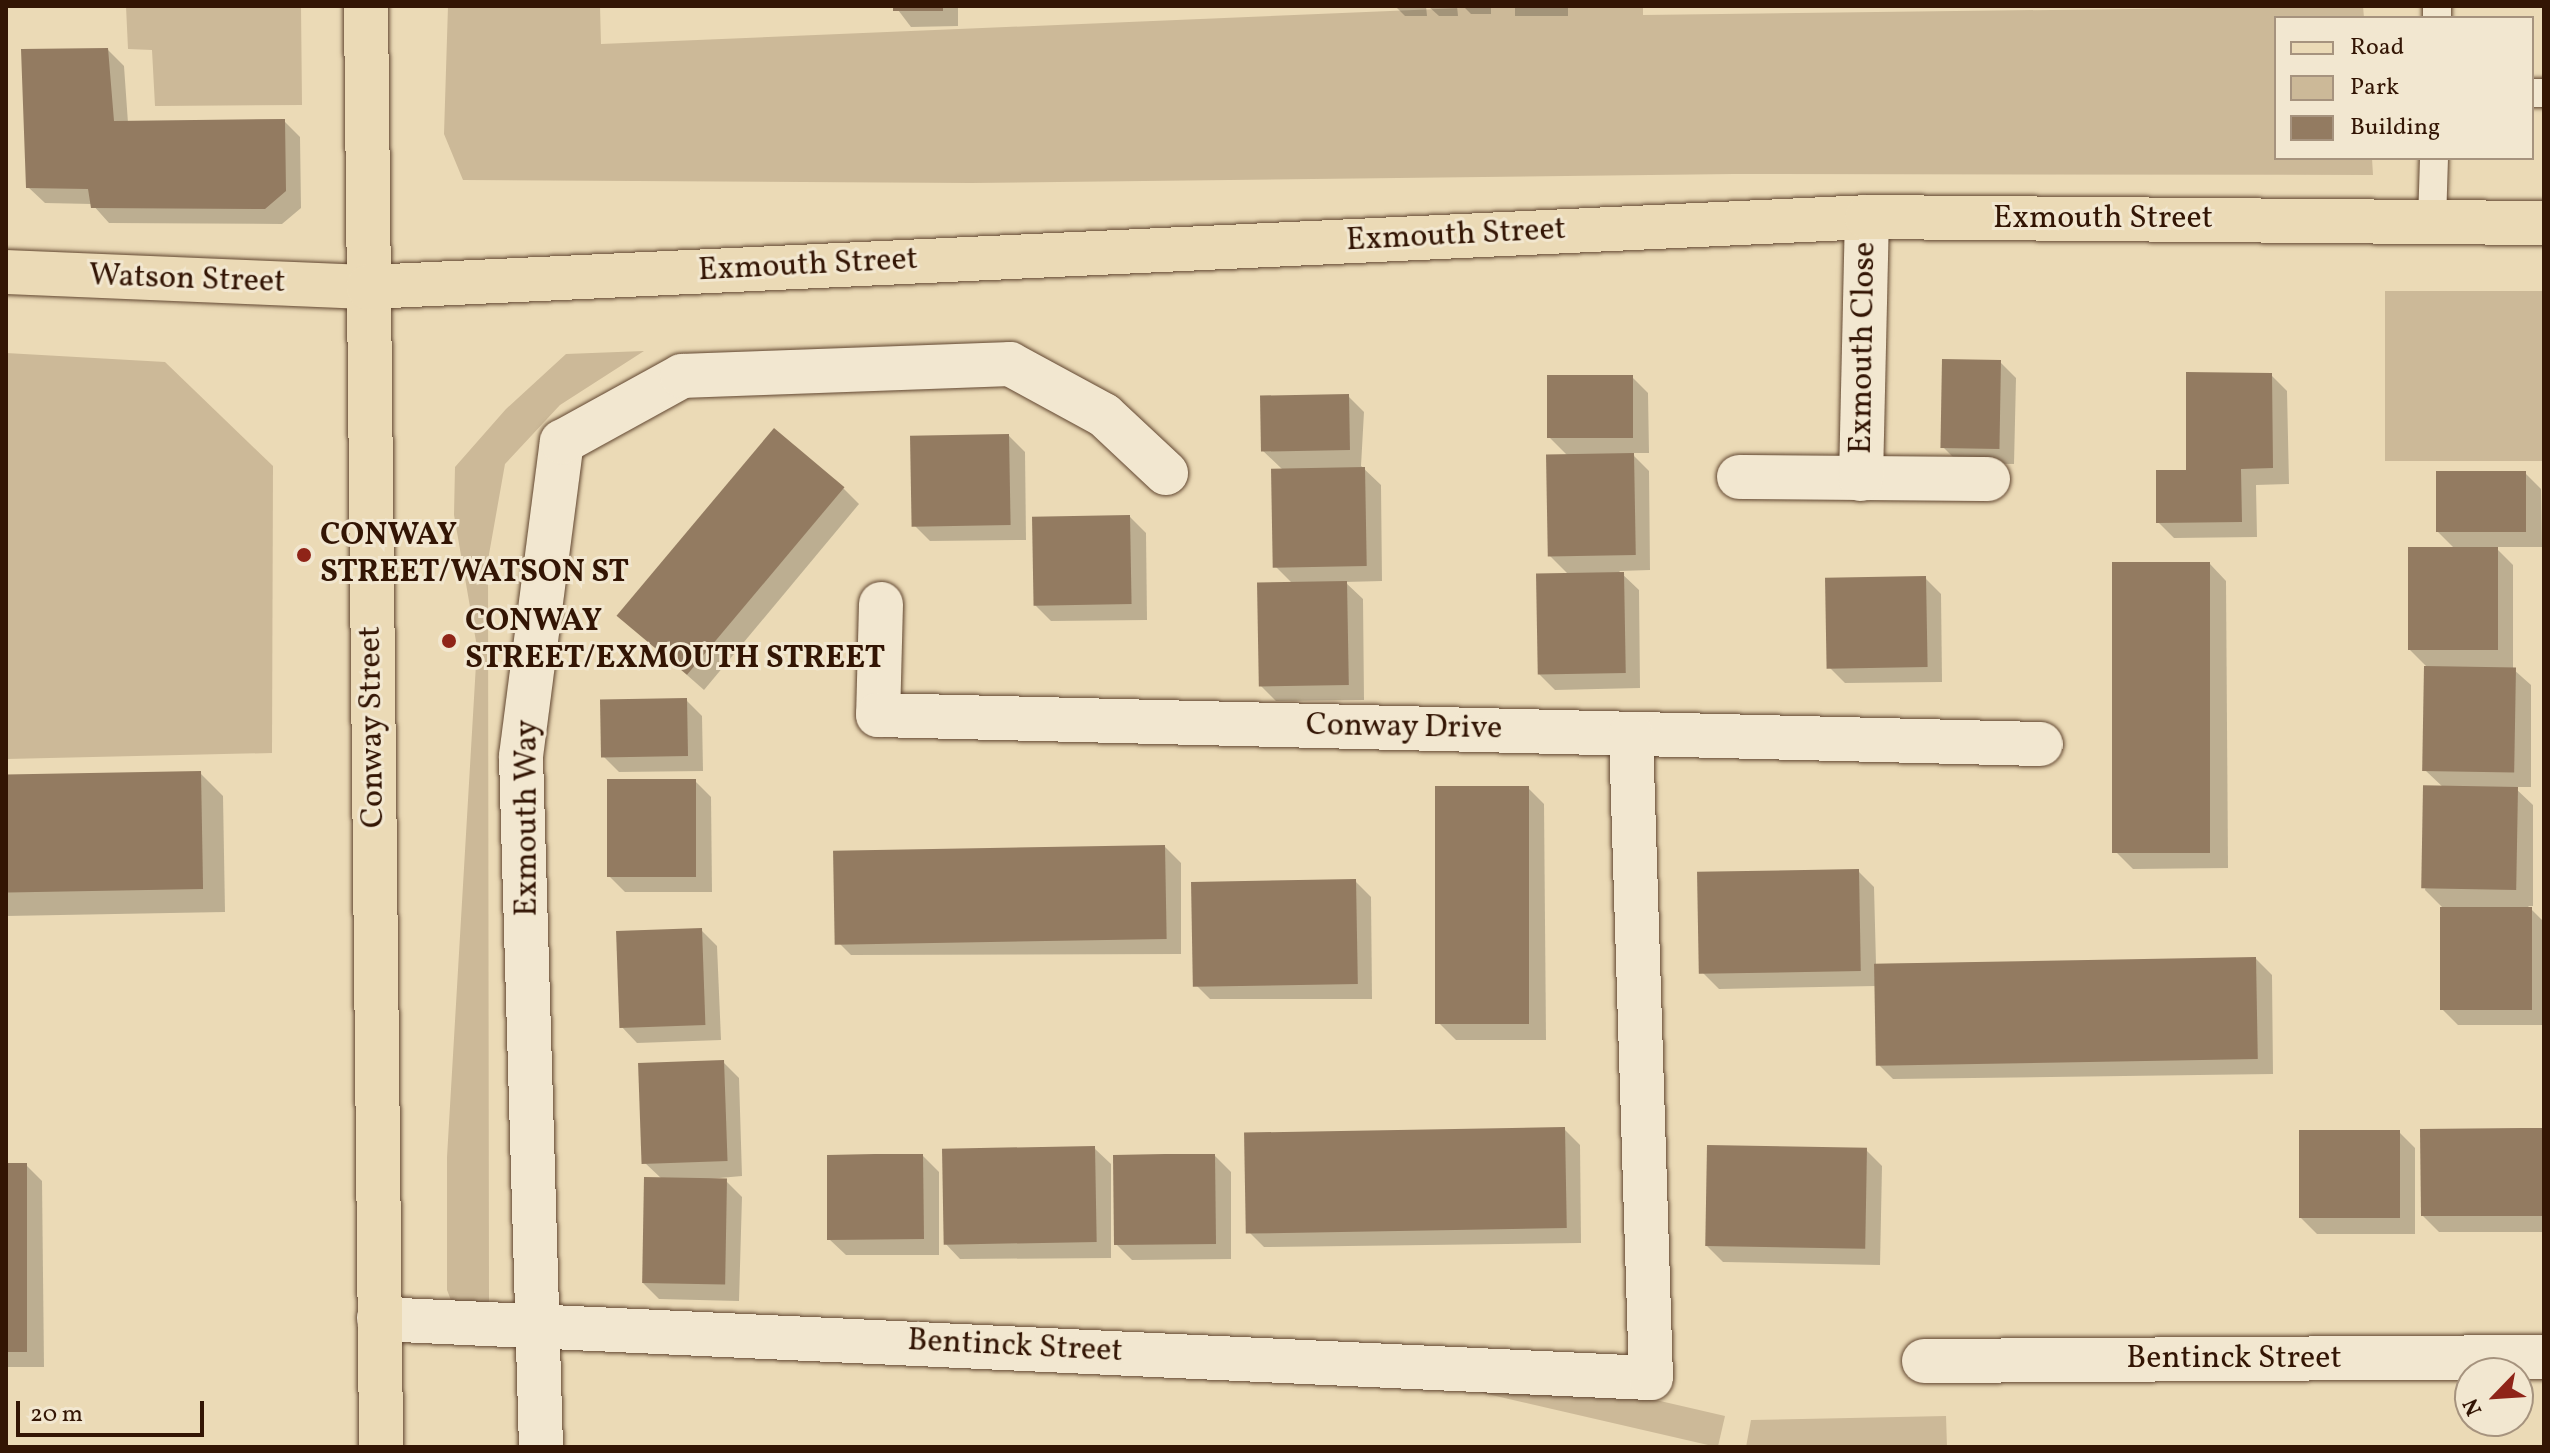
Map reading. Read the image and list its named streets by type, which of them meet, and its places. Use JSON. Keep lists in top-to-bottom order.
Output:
{
  "streets": {
    "main road": ["Exmouth Street", "Watson Street", "Conway Street"],
    "street": [
      "Exmouth Close",
      "Conway Drive",
      "Exmouth Way",
      "Bentinck Street"
    ]
  },
  "crossings": [
    ["Exmouth Street", "Watson Street"],
    ["Exmouth Street", "Exmouth Close"],
    ["Exmouth Street", "Conway Street"],
    ["Watson Street", "Conway Street"],
    ["Conway Street", "Bentinck Street"],
    ["Conway Drive", "Bentinck Street"],
    ["Exmouth Way", "Bentinck Street"]
  ],
  "places": ["CONWAY STREET/WATSON ST", "CONWAY STREET/EXMOUTH STREET"],
  "legend": ["Road", "Park", "Building"],
  "scale_bar": "20 m",
  "north": "bottom left"
}
